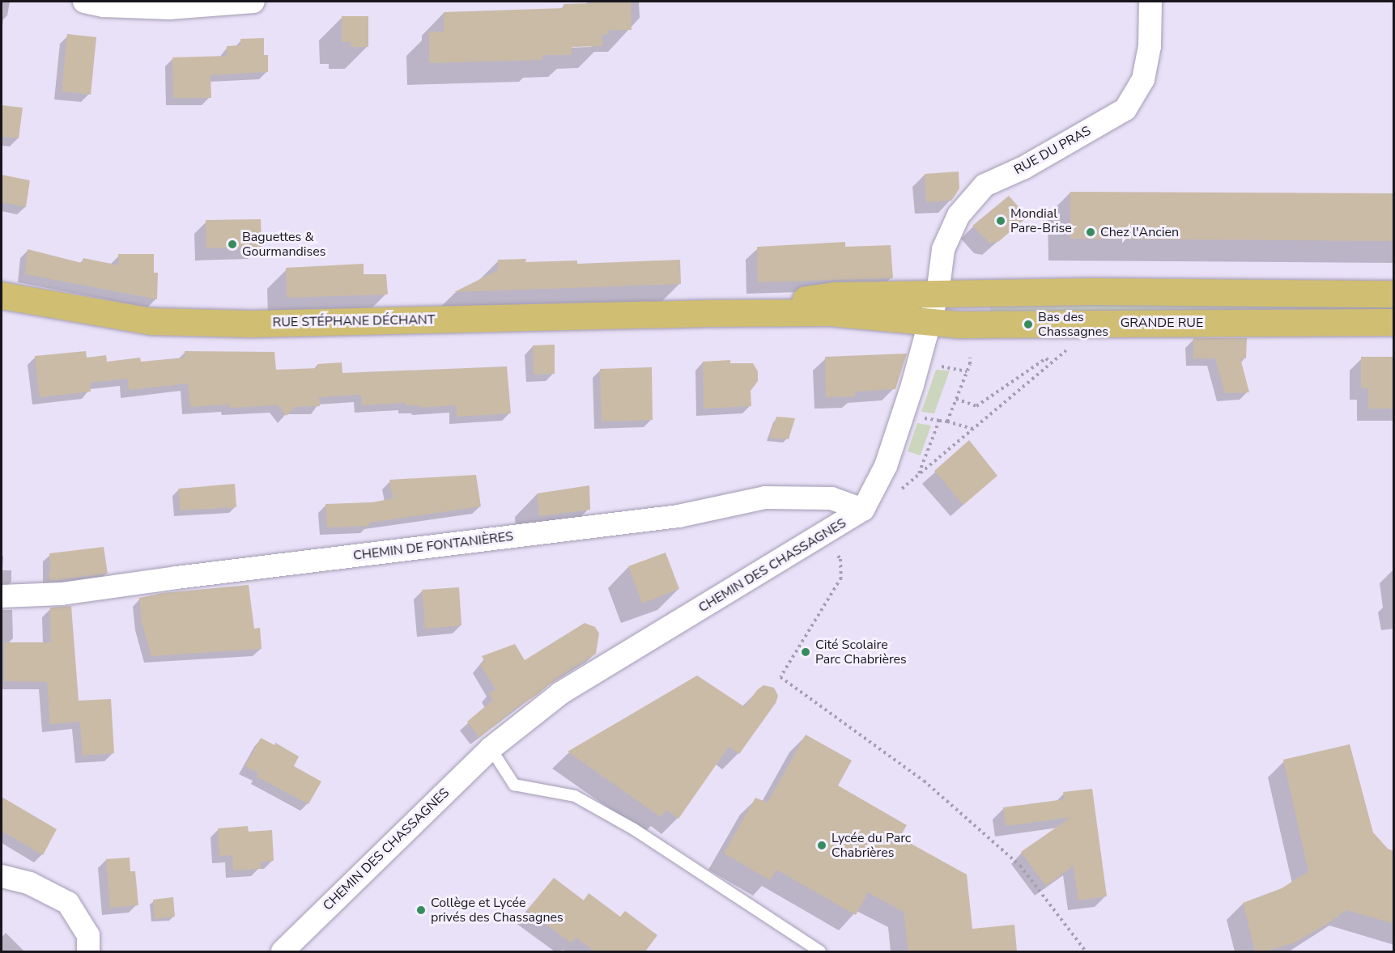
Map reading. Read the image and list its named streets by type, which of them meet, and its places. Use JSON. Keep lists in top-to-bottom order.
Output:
{
  "streets": {
    "main road": ["RUE STÉPHANE DÉCHANT", "GRANDE RUE"],
    "street": ["RUE DU PRAS", "CHEMIN DE FONTANIÈRES", "CHEMIN DES CHASSAGNES"]
  },
  "crossings": [
    ["RUE DU PRAS", "RUE STÉPHANE DÉCHANT"],
    ["RUE STÉPHANE DÉCHANT", "GRANDE RUE"],
    ["CHEMIN DE FONTANIÈRES", "CHEMIN DES CHASSAGNES"]
  ],
  "places": [
    "Mondial Pare-Brise",
    "Chez l'Ancien",
    "Baguettes & Gourmandises",
    "Bas des Chassagnes",
    "Cité Scolaire Parc Chabrières",
    "Lycée du Parc Chabrières",
    "Collège et Lycée privés des Chassagnes"
  ]
}
